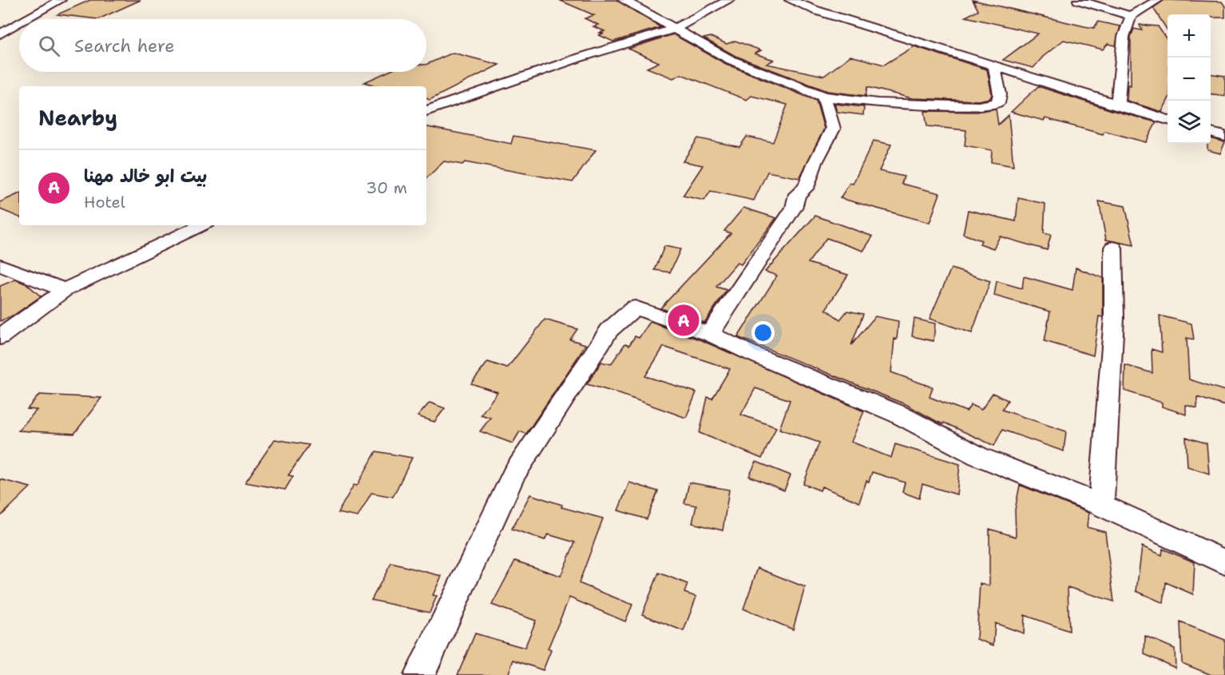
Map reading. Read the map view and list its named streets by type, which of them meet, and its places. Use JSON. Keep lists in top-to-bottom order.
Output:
{
  "page": {
    "map_buttons": ["+", "−"],
    "search": "Search here",
    "heading": "Nearby",
    "list": [
      {
        "mark": "A",
        "name": "بيت ابو خالد مهنا",
        "note": "Hotel",
        "value": "30 m"
      }
    ],
    "pins": "A"
  }
}
